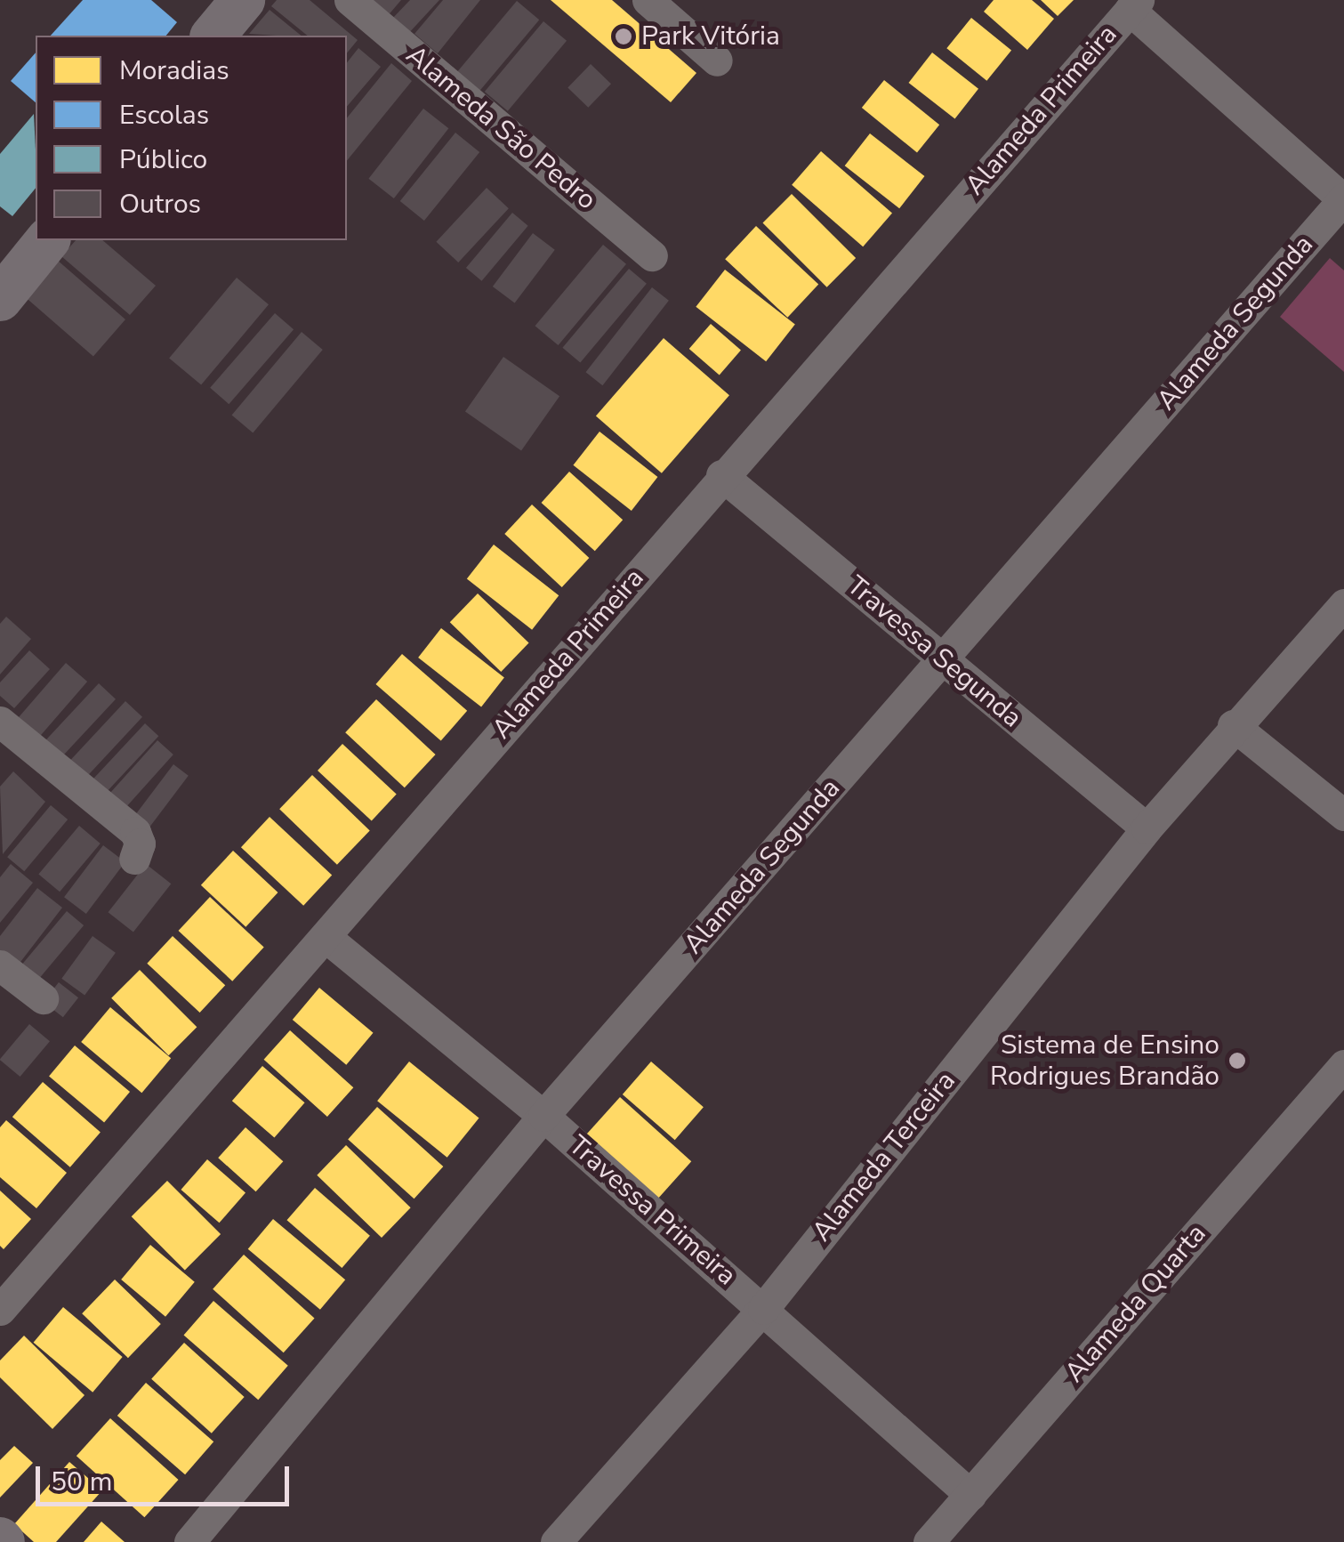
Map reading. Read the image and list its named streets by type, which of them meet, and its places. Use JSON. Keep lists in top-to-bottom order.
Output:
{
  "streets": {
    "street": [
      "Alameda Primeira",
      "Alameda São Pedro",
      "Alameda Segunda",
      "Travessa Segunda",
      "Alameda Terceira",
      "Travessa Primeira",
      "Alameda Quarta"
    ]
  },
  "crossings": [
    ["Alameda Primeira", "Travessa Segunda"],
    ["Alameda Primeira", "Travessa Primeira"],
    ["Alameda Segunda", "Travessa Segunda"],
    ["Alameda Segunda", "Travessa Primeira"],
    ["Travessa Segunda", "Alameda Terceira"],
    ["Alameda Terceira", "Travessa Primeira"],
    ["Travessa Primeira", "Alameda Quarta"]
  ],
  "places": ["Park Vitória", "Sistema de Ensino Rodrigues Brandão"],
  "legend": [
    "Moradias",
    "Escolas",
    "Público",
    "Outros"
  ],
  "scale_bar": "50 m"
}
